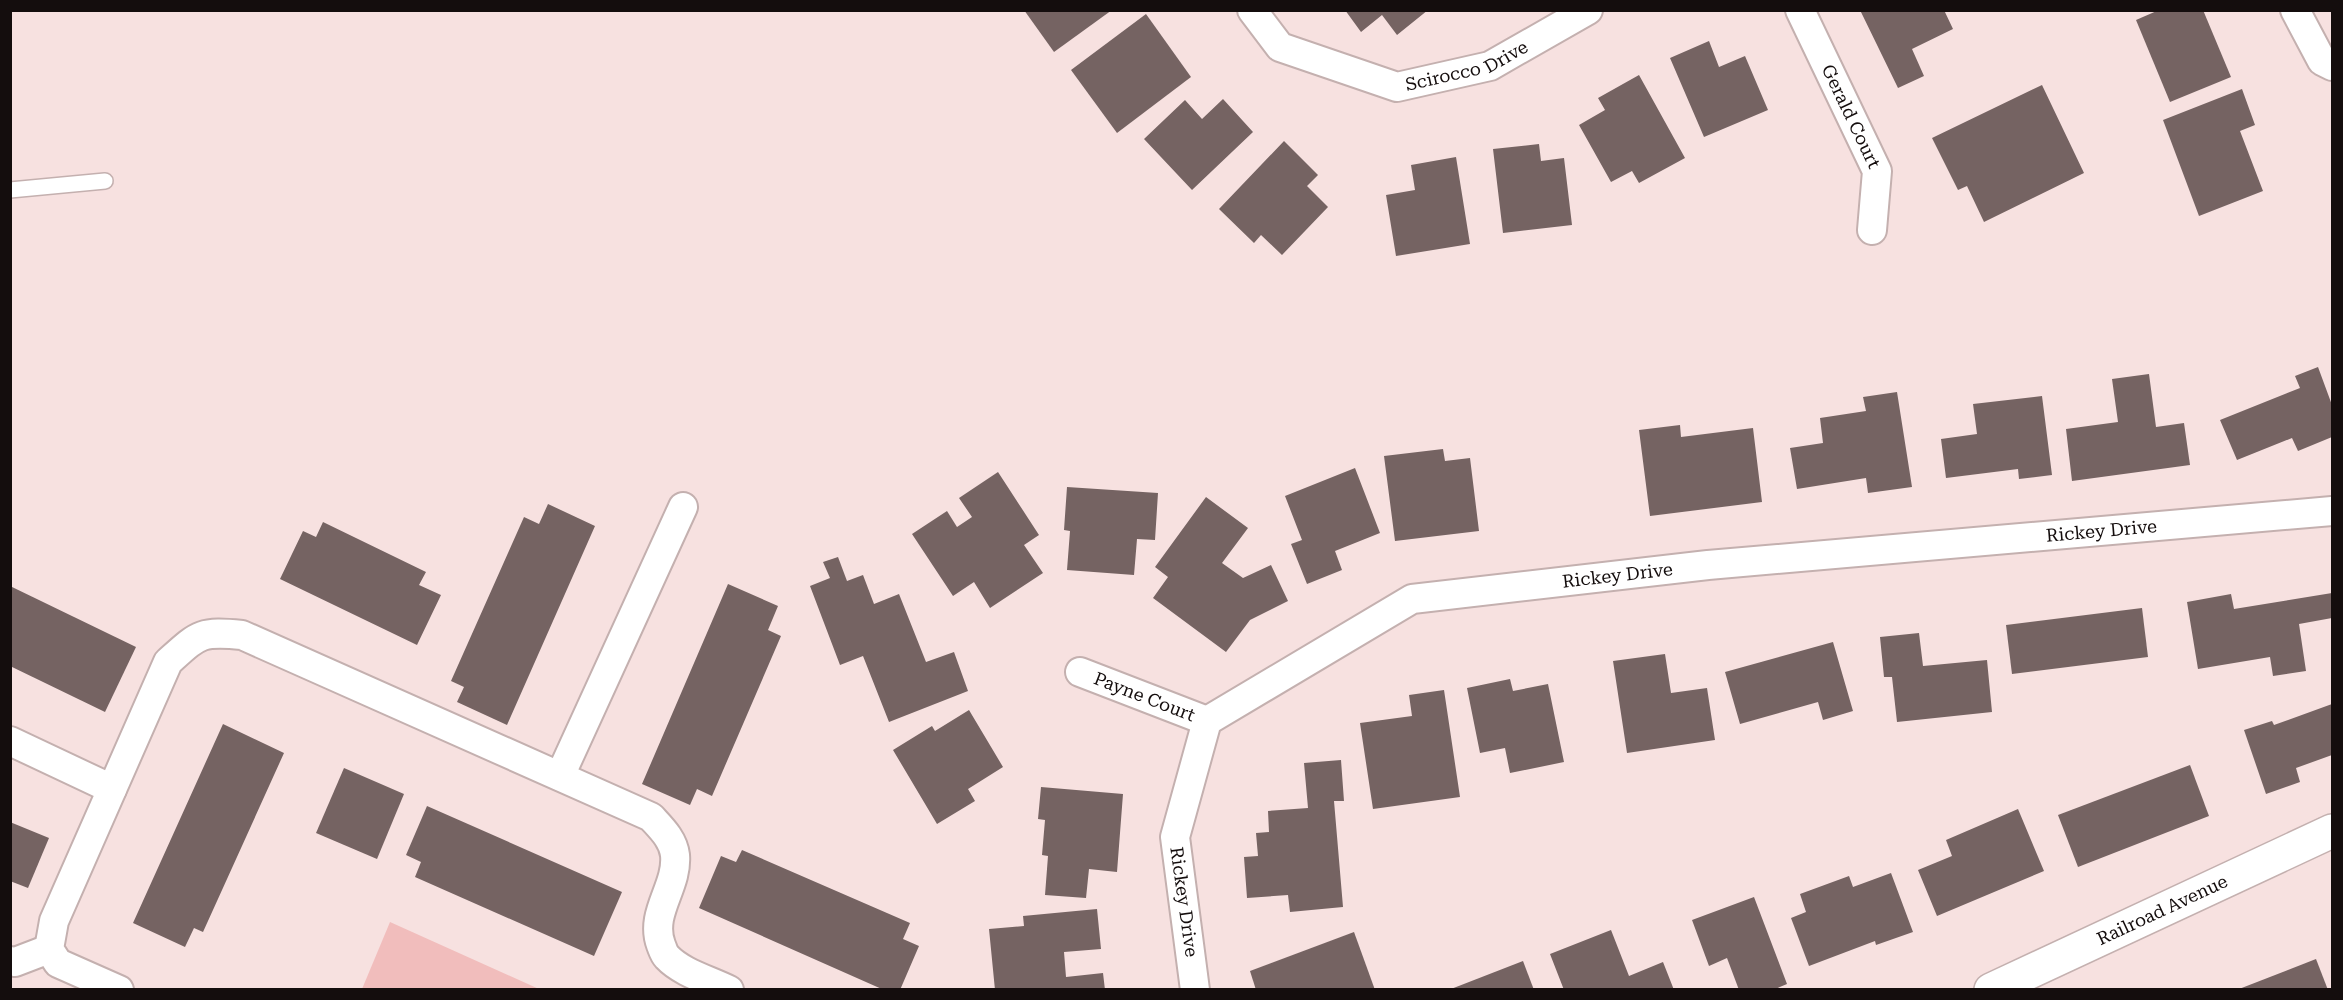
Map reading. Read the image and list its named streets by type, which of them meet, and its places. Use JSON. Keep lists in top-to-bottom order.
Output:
{
  "streets": {
    "street": [
      "Scirocco Drive",
      "Gerald Court",
      "Rickey Drive",
      "Payne Court",
      "Railroad Avenue"
    ]
  },
  "crossings": [
    ["Rickey Drive", "Payne Court"]
  ]
}
